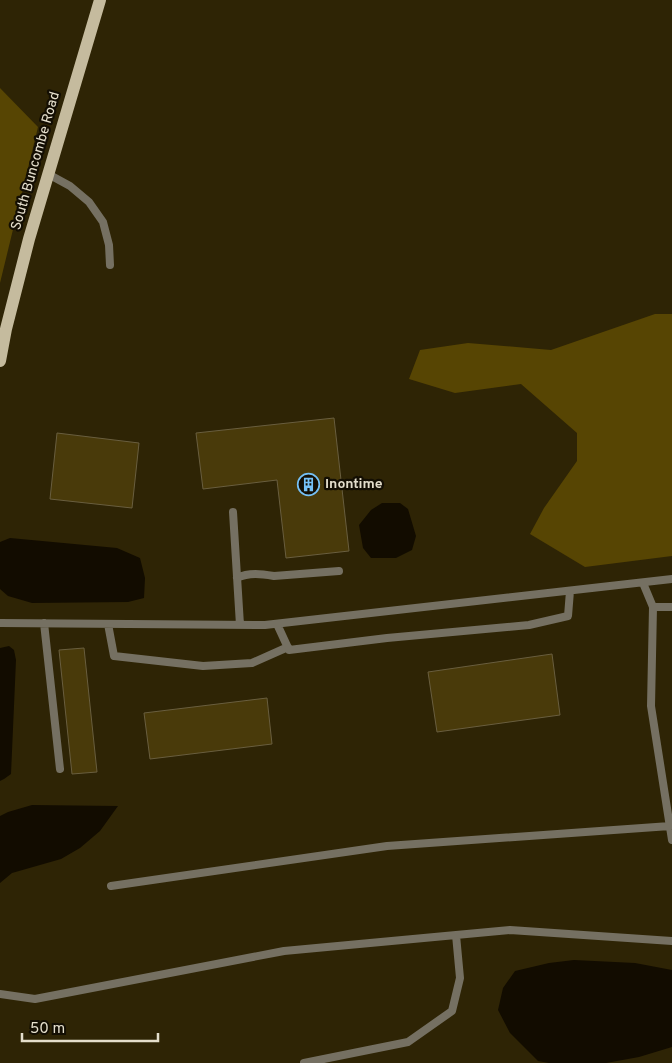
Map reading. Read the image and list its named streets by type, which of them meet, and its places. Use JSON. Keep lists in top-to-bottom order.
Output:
{
  "streets": {
    "main road": ["South Buncombe Road"]
  },
  "places": {
    "building": ["Inontime"]
  },
  "scale_bar": "50 m"
}
